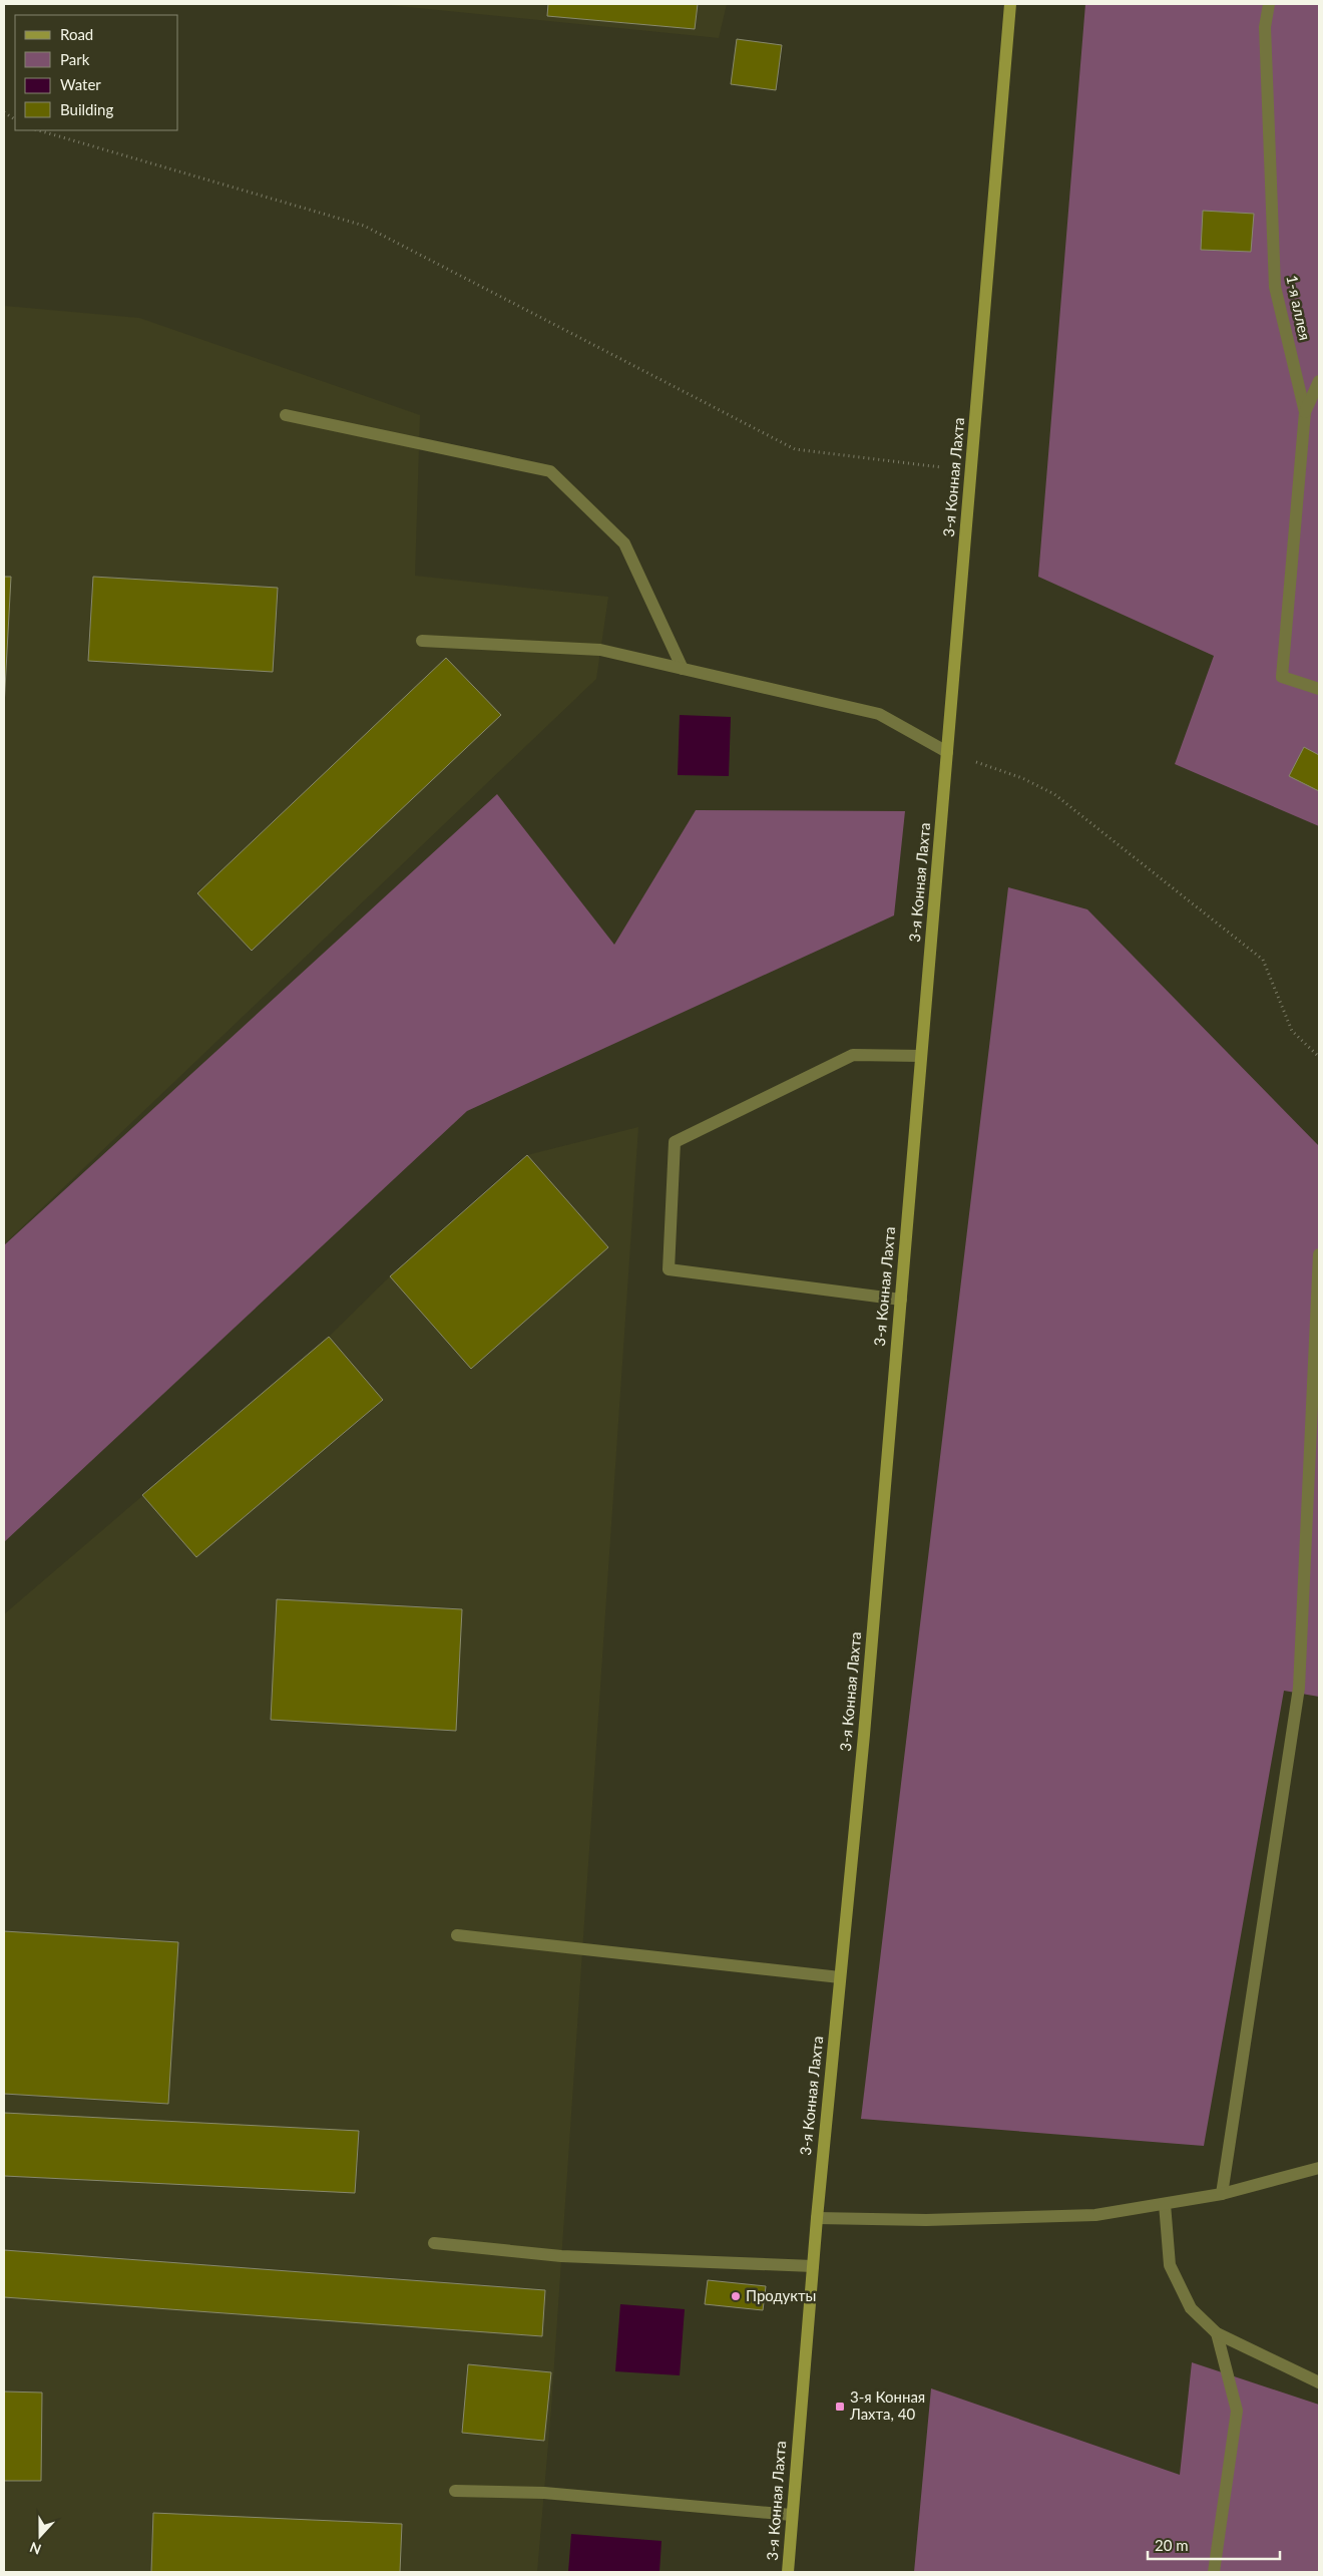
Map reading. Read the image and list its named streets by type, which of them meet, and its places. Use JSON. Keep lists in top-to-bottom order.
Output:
{
  "streets": {
    "main road": ["3-я Конная Лахта"],
    "street": ["1-я аллея"]
  },
  "places": {
    "other": ["Продукты"],
    "transit": ["3-я Конная Лахта, 40"]
  },
  "legend": [
    "Road",
    "Park",
    "Water",
    "Building"
  ],
  "scale_bar": "20 m",
  "north": "bottom"
}
